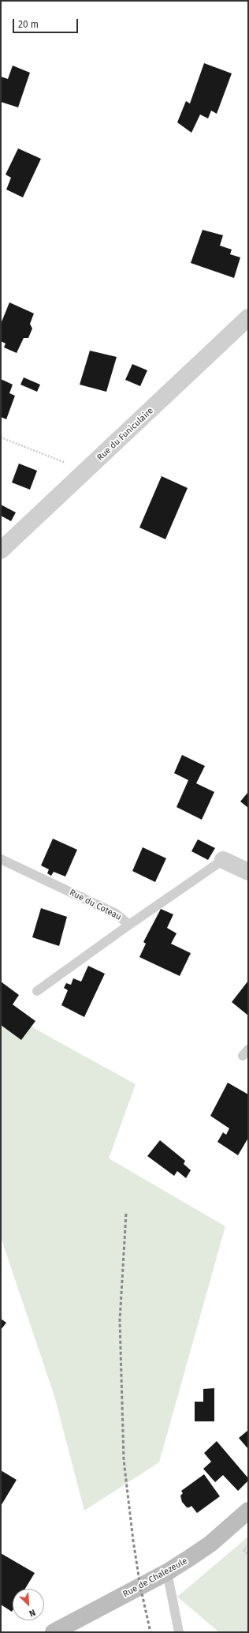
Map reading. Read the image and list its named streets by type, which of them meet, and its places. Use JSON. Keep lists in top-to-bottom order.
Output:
{
  "streets": {
    "street": ["Rue du Funiculaire", "Rue du Coteau", "Rue de Chalezeule"]
  },
  "scale_bar": "20 m",
  "north": "bottom right"
}
